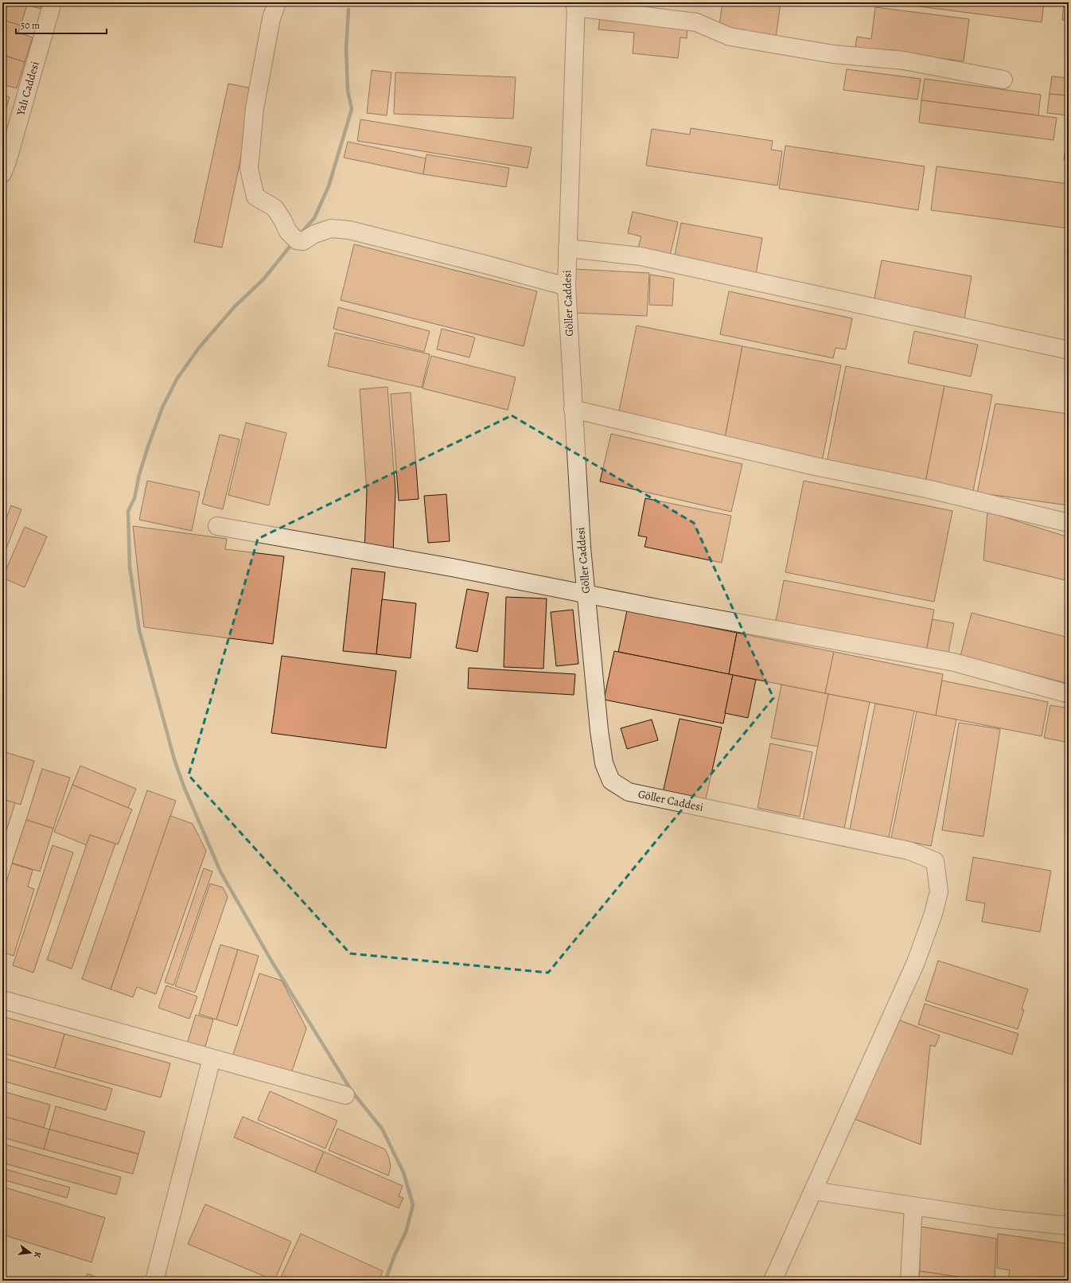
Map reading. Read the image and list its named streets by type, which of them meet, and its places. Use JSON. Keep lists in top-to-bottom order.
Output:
{
  "streets": {
    "street": ["Yalı Caddesi", "Göller Caddesi"]
  },
  "scale_bar": "50 m",
  "north": "right"
}
